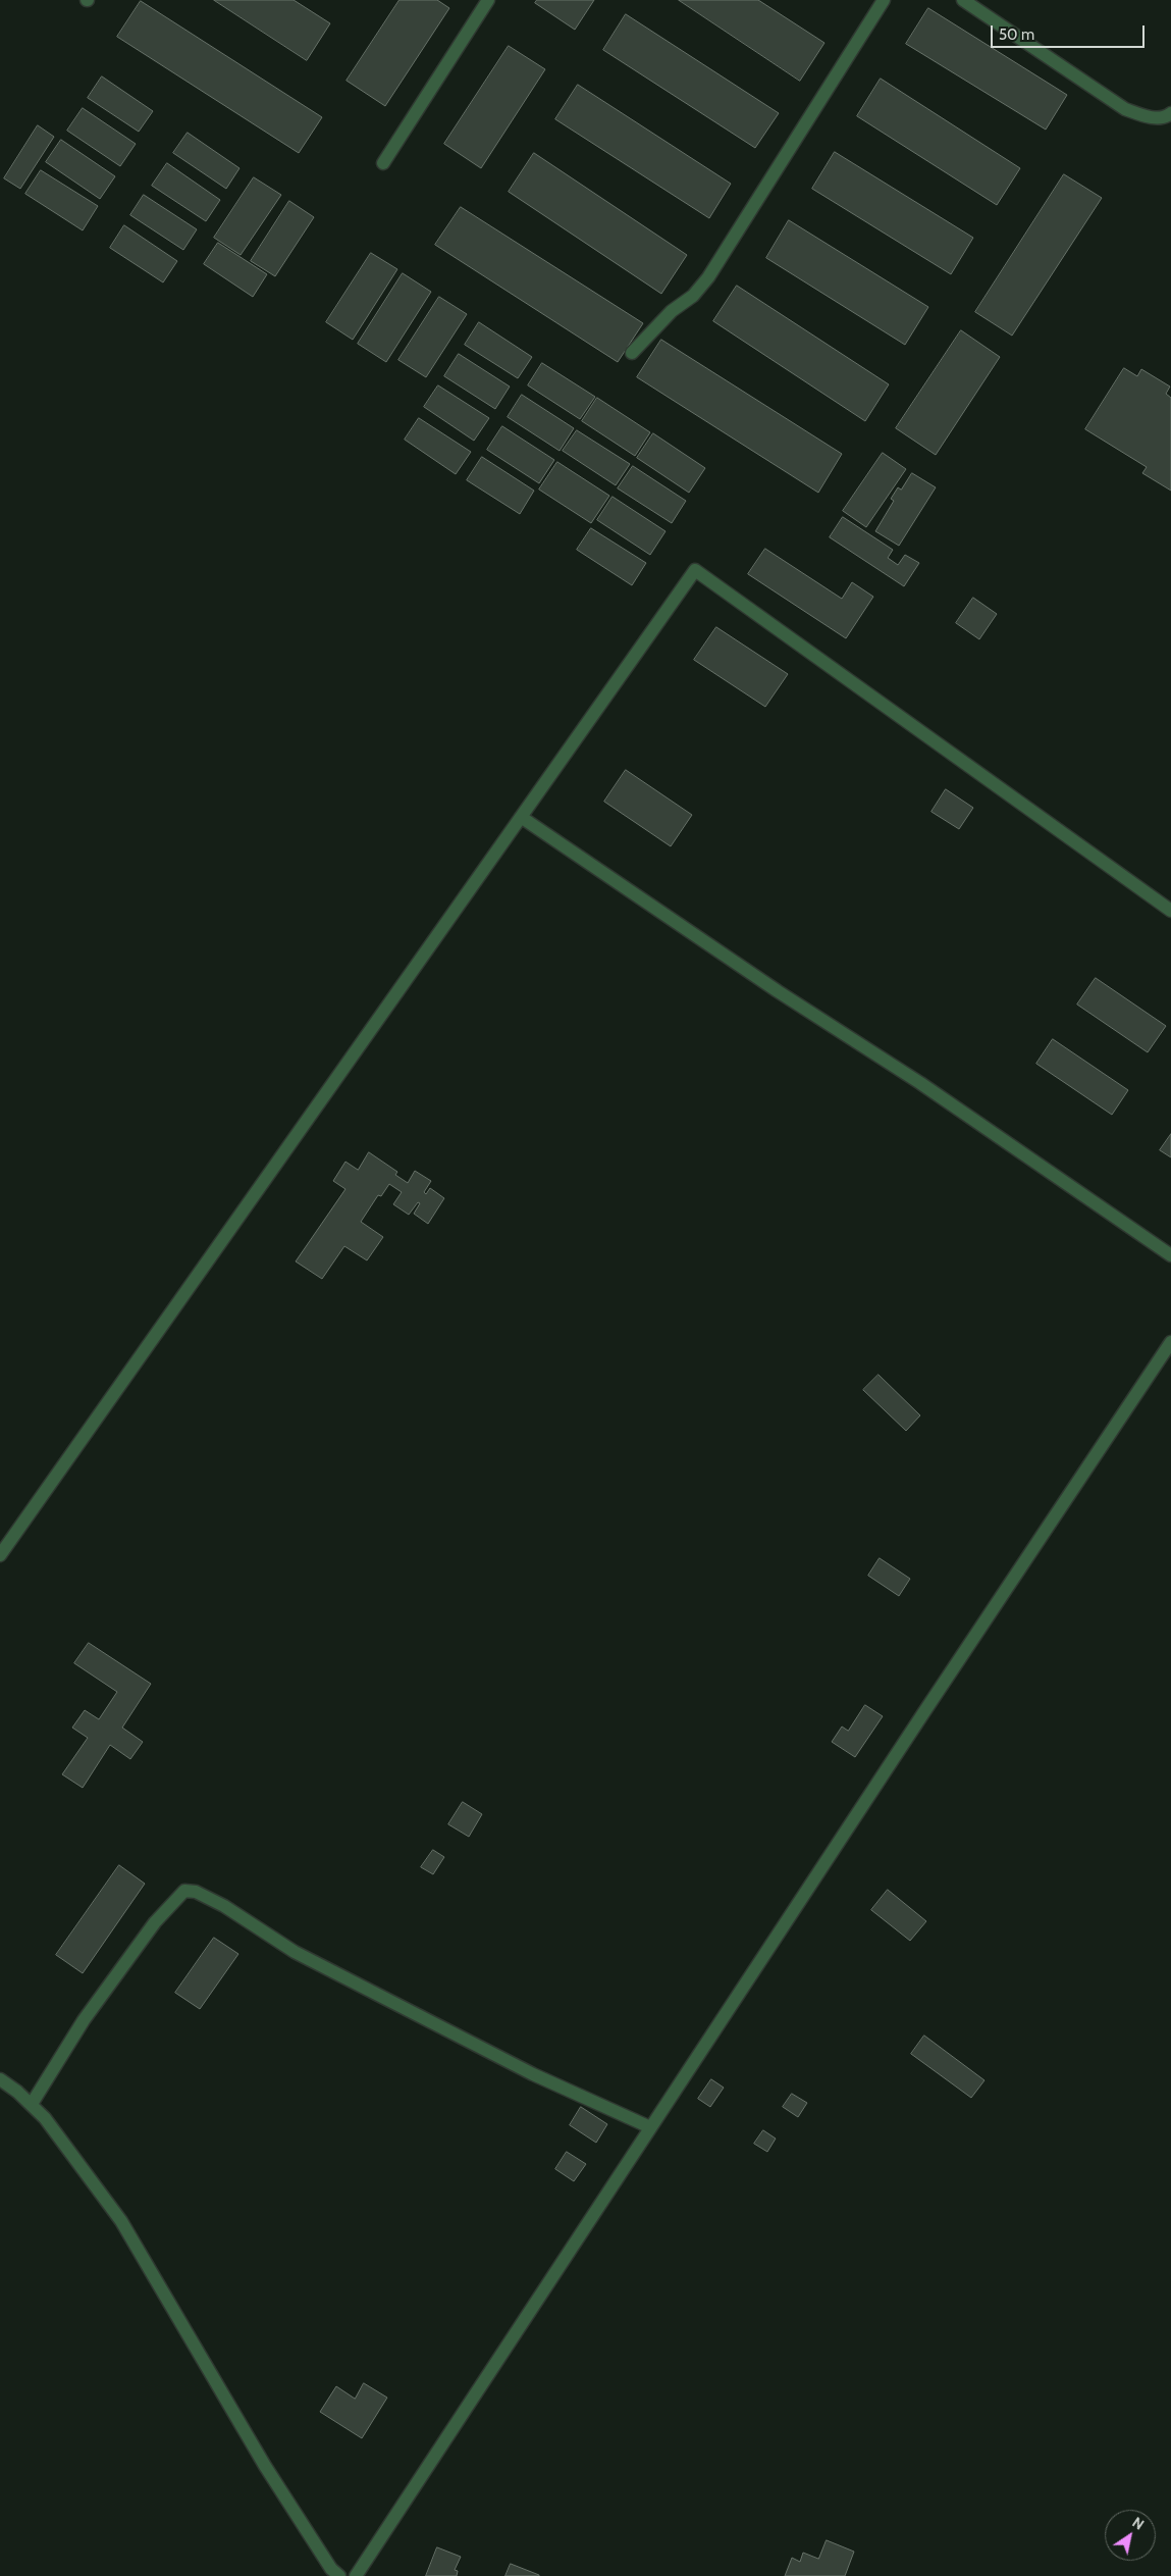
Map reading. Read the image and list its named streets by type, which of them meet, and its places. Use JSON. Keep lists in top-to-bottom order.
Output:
{
  "scale_bar": "50 m",
  "north": "top right"
}
